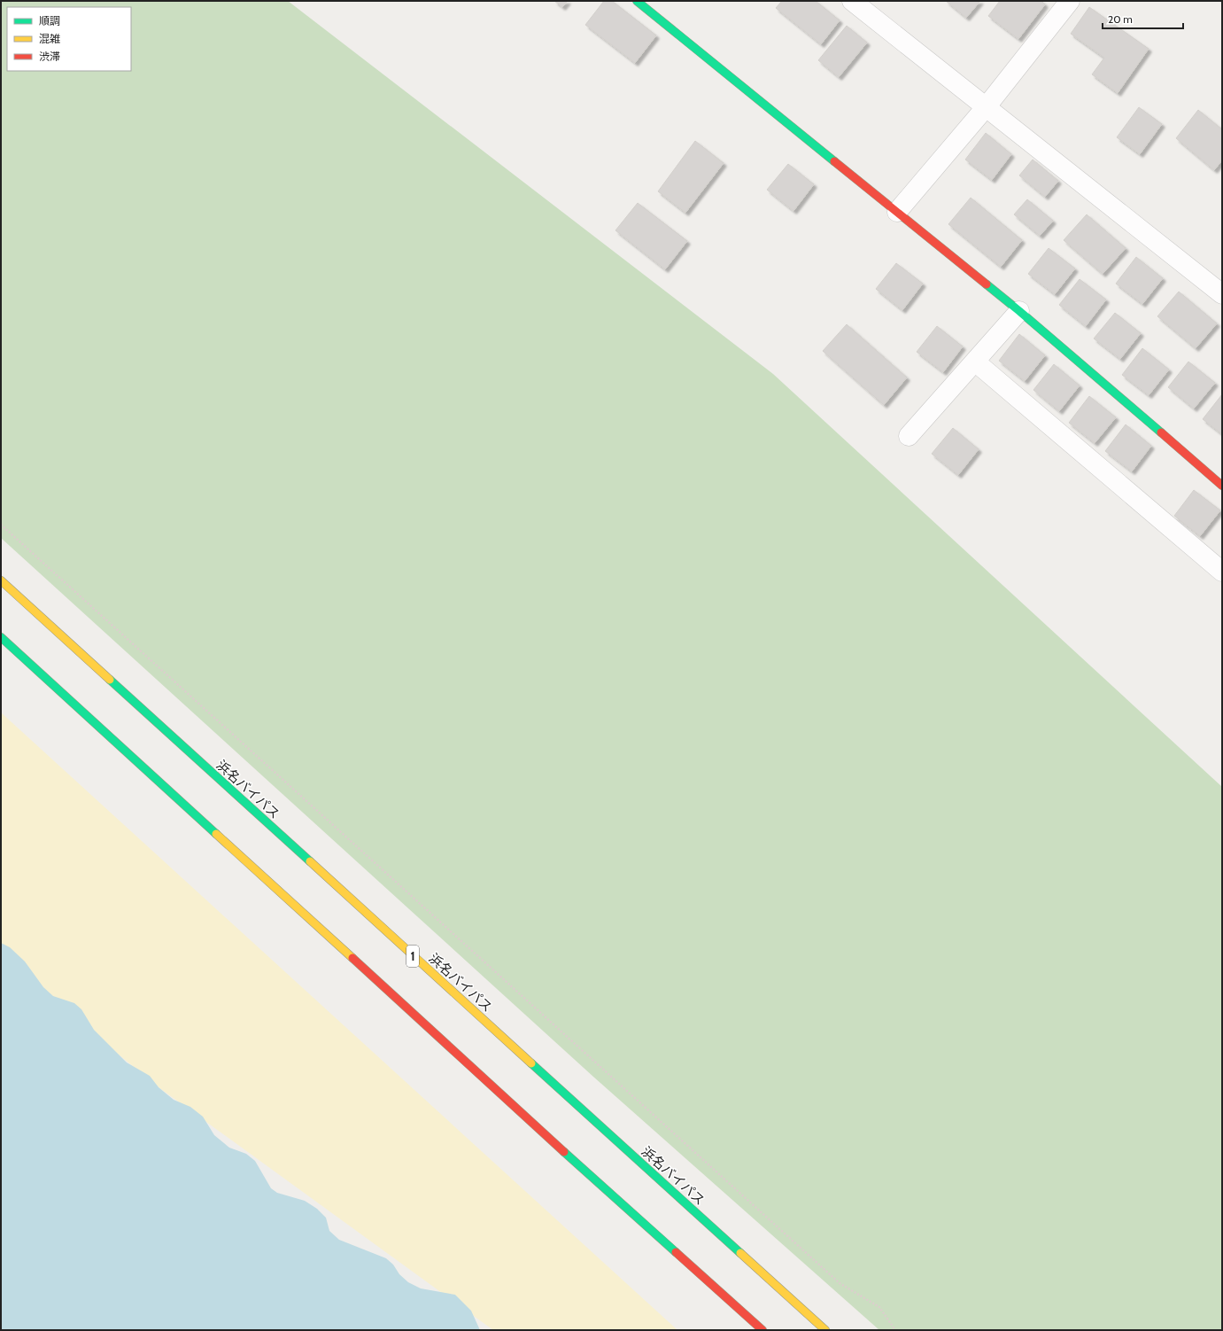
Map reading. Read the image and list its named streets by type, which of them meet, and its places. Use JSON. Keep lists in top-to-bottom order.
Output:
{
  "streets": {
    "main road": ["浜名バイパス", "1"]
  },
  "legend": ["順調", "混雑", "渋滞"],
  "scale_bar": "20 m"
}
